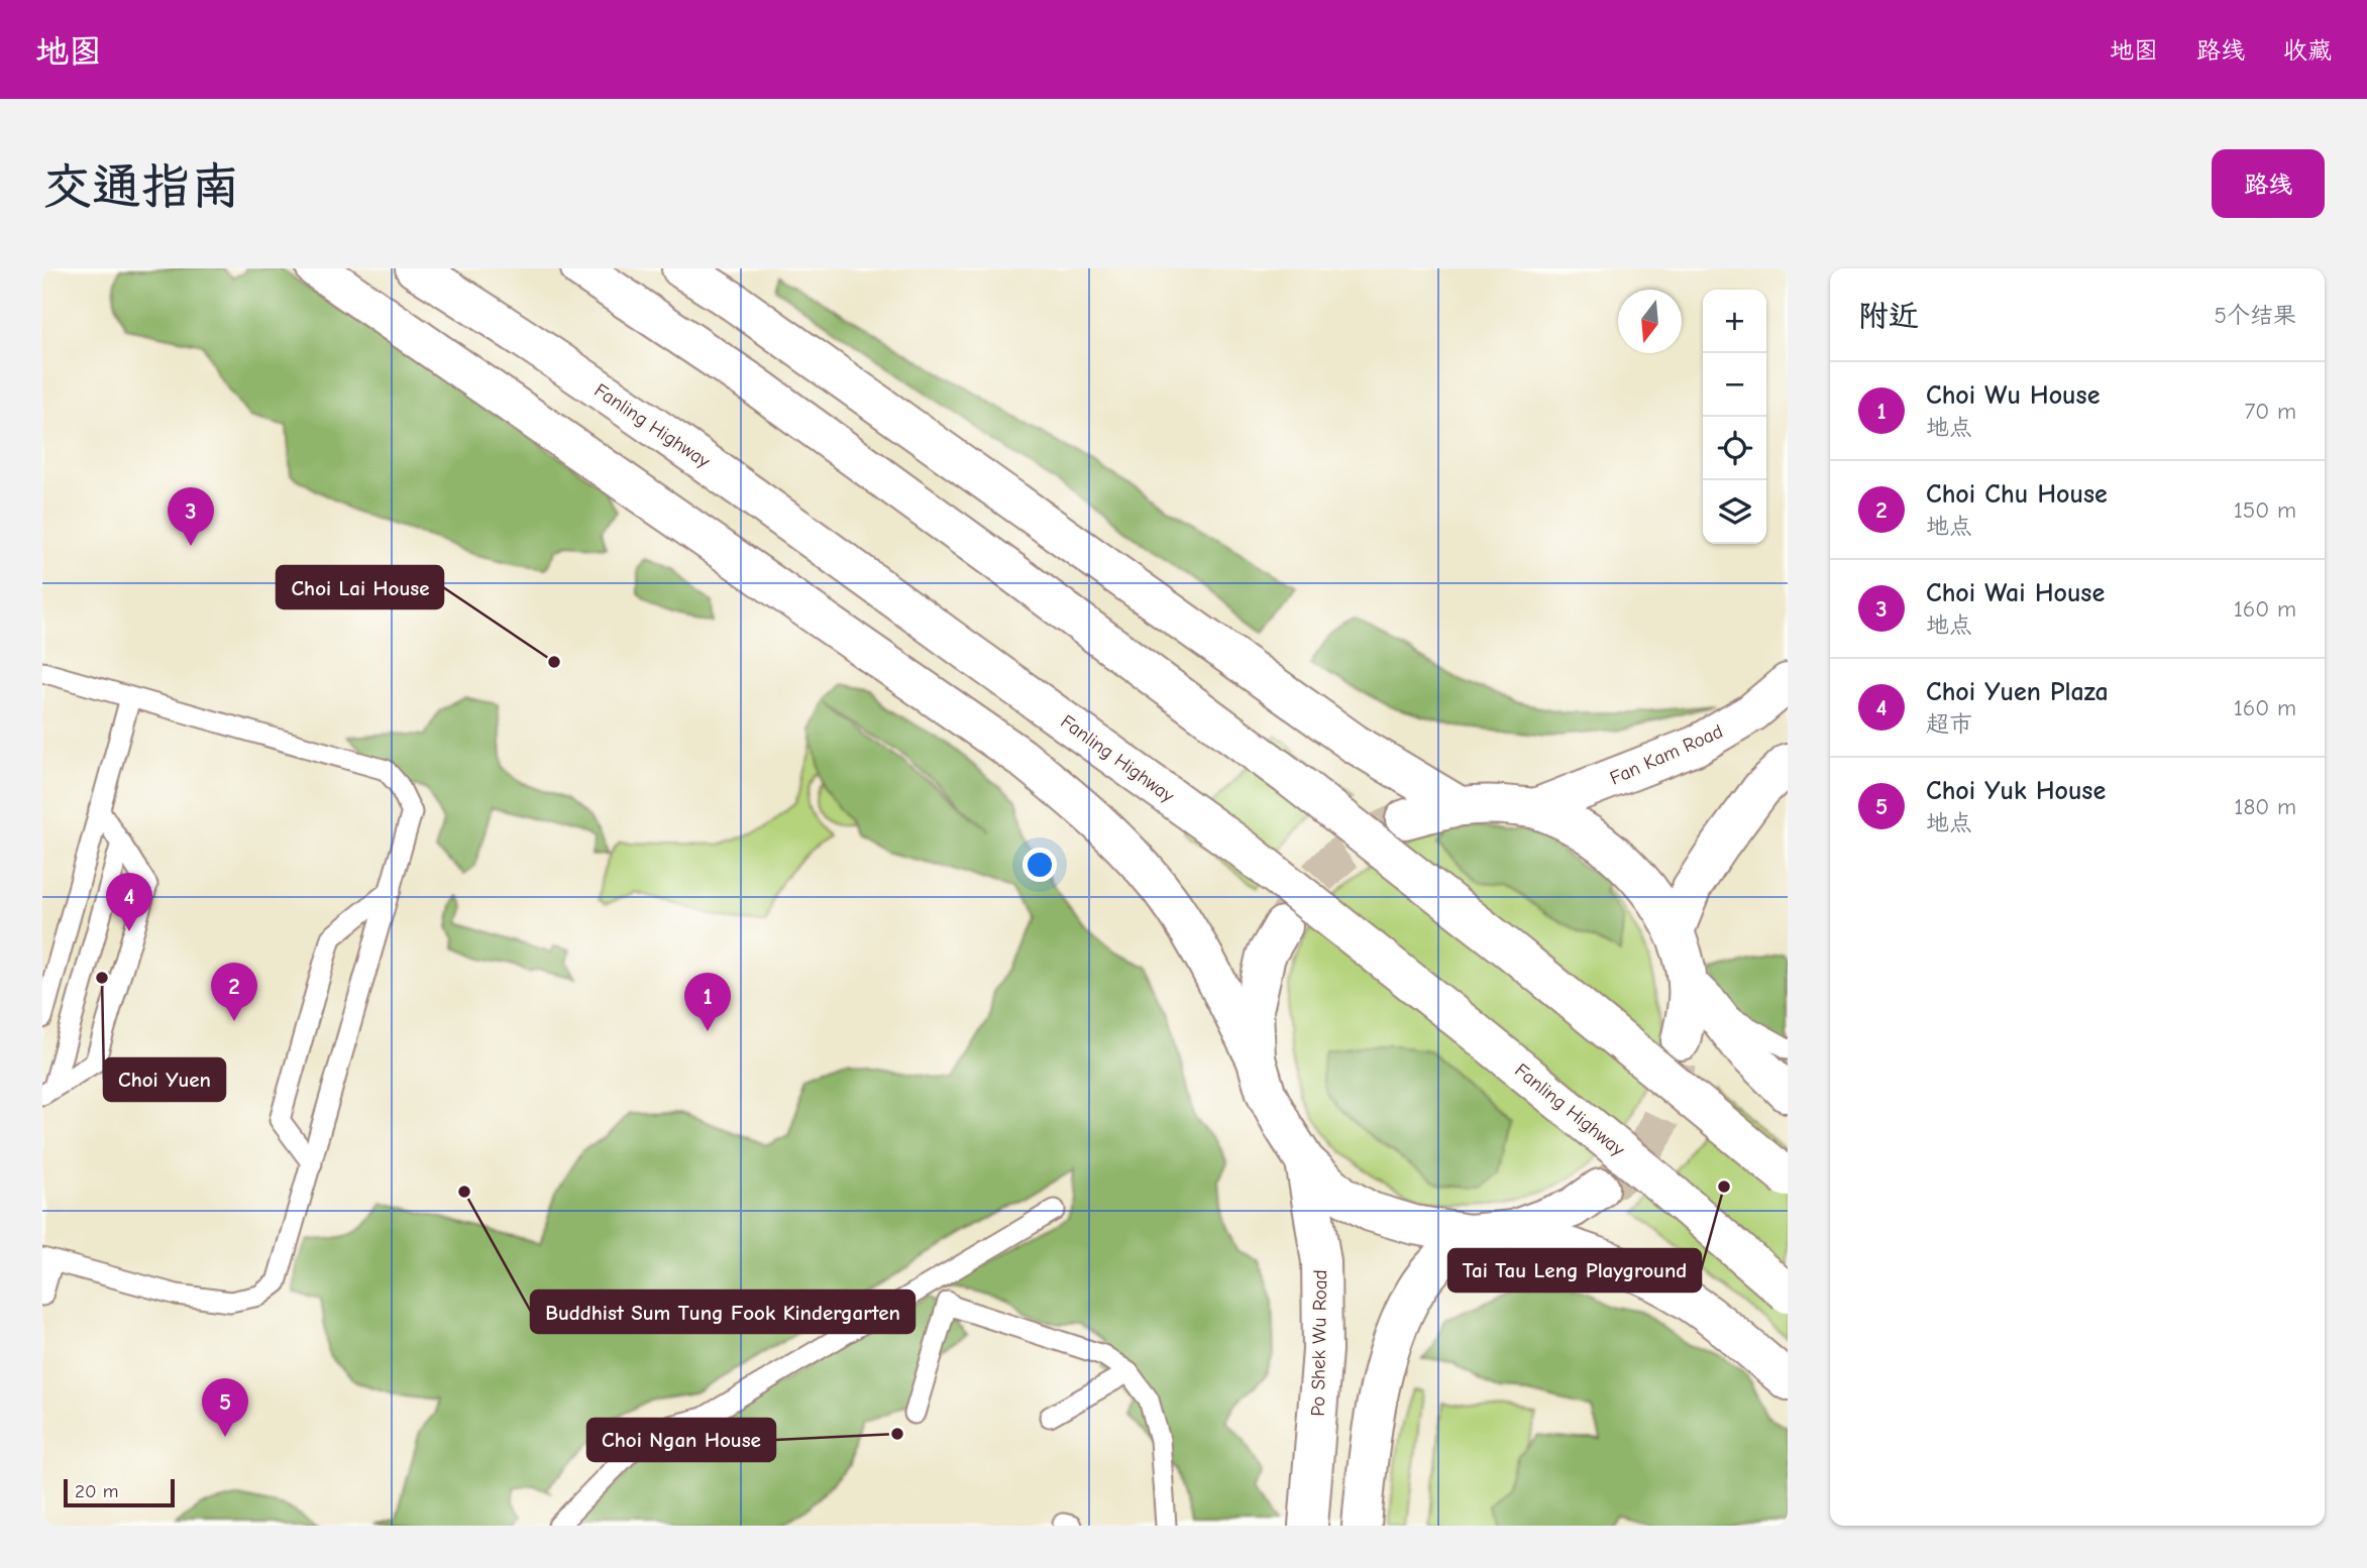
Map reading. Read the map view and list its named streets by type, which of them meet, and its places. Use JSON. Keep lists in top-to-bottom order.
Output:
{
  "streets": {
    "main road": ["Fanling Highway", "Fan Kam Road", "Po Shek Wu Road"]
  },
  "places": [
    "Choi Lai House",
    "Choi Yuen",
    "Tai Tau Leng Playground",
    "Buddhist Sum Tung Fook Kindergarten",
    "Choi Ngan House"
  ],
  "scale_bar": "20 m",
  "north": "bottom",
  "page": {
    "header": "地图",
    "nav": ["地图", "路线", "收藏"],
    "buttons": "路线",
    "title": "交通指南",
    "heading": ["附近", "5个结果"],
    "map_buttons": ["+", "−"],
    "list": [
      {
        "mark": "1",
        "name": "Choi Wu House",
        "note": "地点",
        "value": "70 m"
      },
      {
        "mark": "2",
        "name": "Choi Chu House",
        "note": "地点",
        "value": "150 m"
      },
      {
        "mark": "3",
        "name": "Choi Wai House",
        "note": "地点",
        "value": "160 m"
      },
      {
        "mark": "4",
        "name": "Choi Yuen Plaza",
        "note": "超市",
        "value": "160 m"
      },
      {
        "mark": "5",
        "name": "Choi Yuk House",
        "note": "地点",
        "value": "180 m"
      }
    ],
    "pins": [
      "3",
      "4",
      "2",
      "1",
      "5"
    ],
    "scale": "20 m"
  }
}
